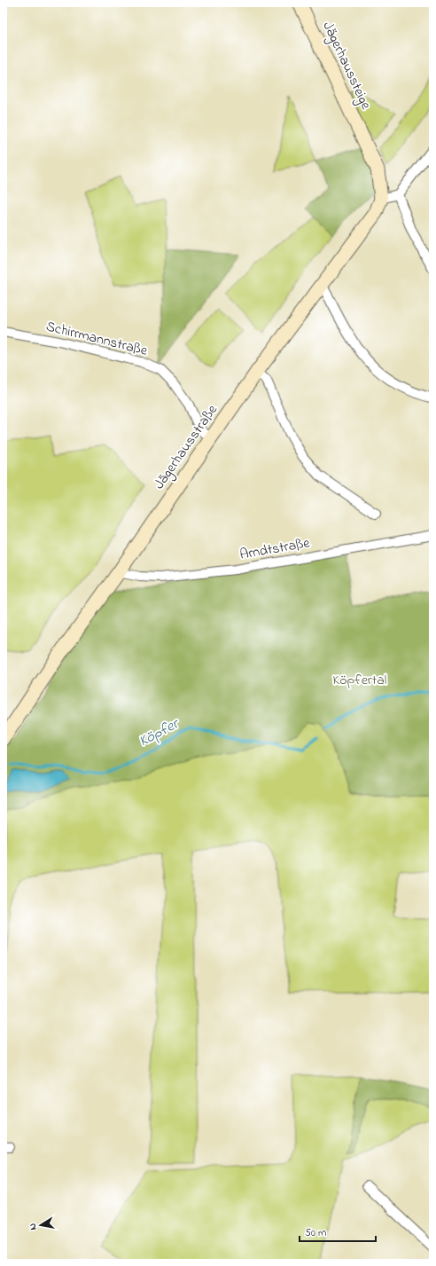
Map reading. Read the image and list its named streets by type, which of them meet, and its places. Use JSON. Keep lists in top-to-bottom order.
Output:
{
  "streets": {
    "street": [
      "Jägerhaussteige",
      "Schirrmannstraße",
      "Jägerhausstraße",
      "Arndtstraße"
    ]
  },
  "crossings": [
    ["Jägerhaussteige", "Jägerhausstraße"],
    ["Schirrmannstraße", "Jägerhausstraße"],
    ["Jägerhausstraße", "Arndtstraße"]
  ],
  "water": ["Köpfer"],
  "parks": ["Köpfertal"],
  "scale_bar": "50 m",
  "north": "left"
}
